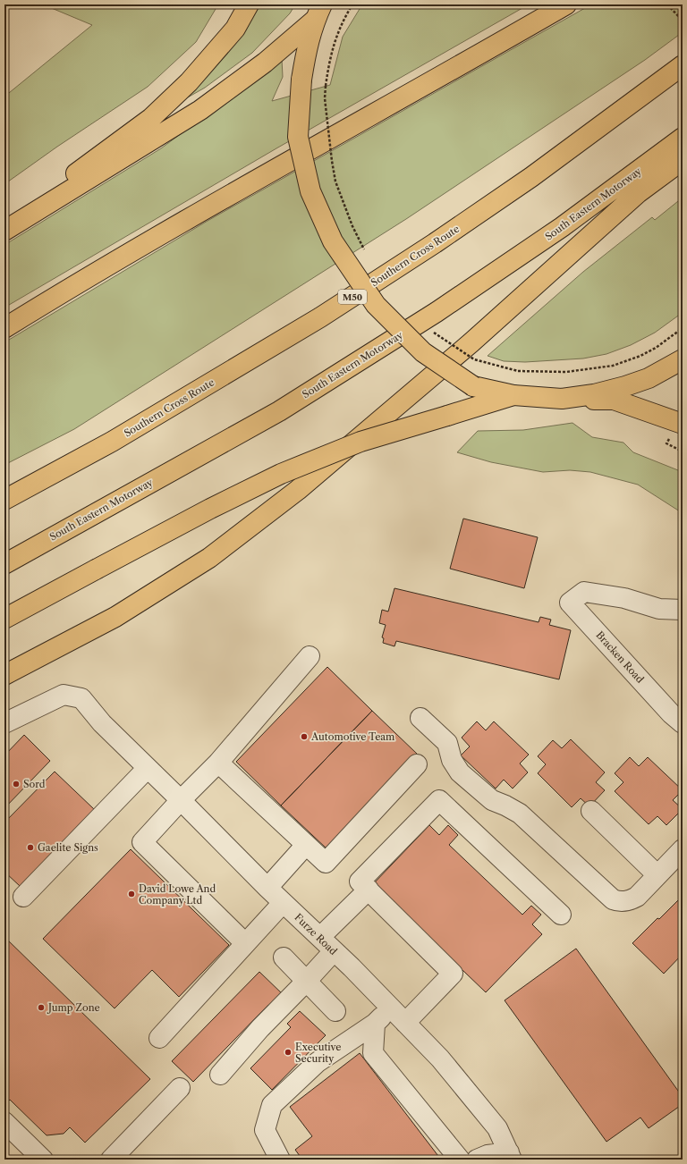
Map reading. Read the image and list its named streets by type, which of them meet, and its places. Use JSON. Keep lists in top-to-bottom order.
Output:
{
  "streets": {
    "main road": ["South Eastern Motorway", "Southern Cross Route", "M50"],
    "street": ["Bracken Road", "Furze Road"]
  },
  "places": [
    "Automotive Team",
    "Sord",
    "Gaelite Signs",
    "David Lowe And Company Ltd",
    "Jump Zone",
    "Executive Security"
  ]
}
